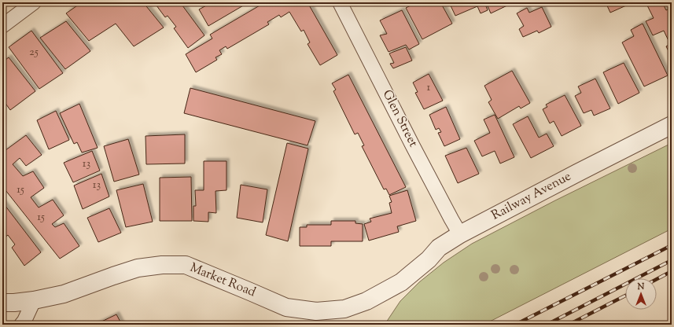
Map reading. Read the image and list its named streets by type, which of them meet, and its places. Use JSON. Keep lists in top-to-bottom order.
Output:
{
  "streets": {
    "street": ["Glen Street", "Railway Avenue", "Market Road"]
  },
  "crossings": [
    ["Glen Street", "Railway Avenue"],
    ["Railway Avenue", "Market Road"]
  ],
  "house_numbers": [
    "25",
    "1",
    "13",
    "13",
    "15",
    "15"
  ],
  "north": "top"
}
